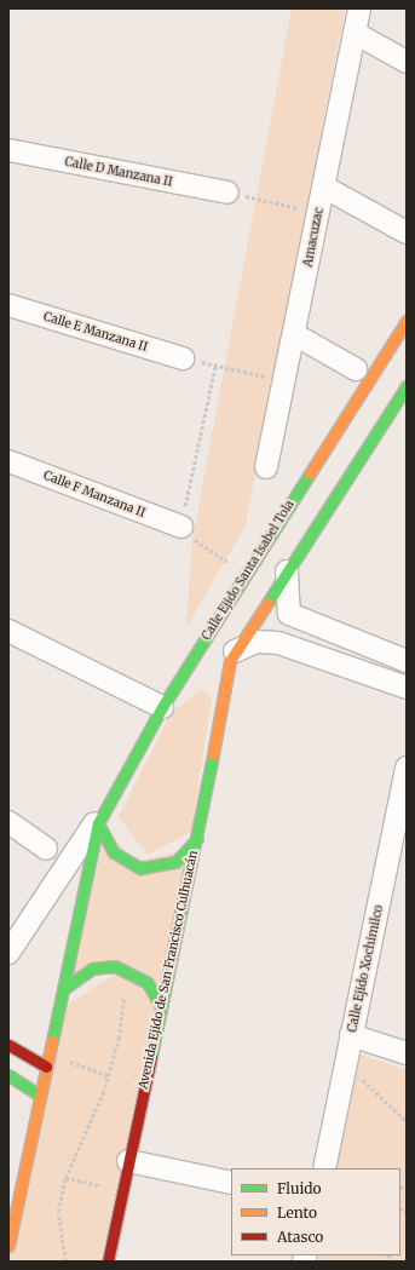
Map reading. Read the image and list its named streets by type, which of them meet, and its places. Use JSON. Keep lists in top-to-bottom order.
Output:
{
  "streets": {
    "street": [
      "Calle D Manzana II",
      "Amacuzac",
      "Calle E Manzana II",
      "Calle F Manzana II",
      "Calle Ejido Santa Isabel Tola",
      "Calle Ejido Xochimilco",
      "Avenida Ejido de San Francisco Culhuacán"
    ]
  },
  "legend": ["Fluido", "Lento", "Atasco"]
}
